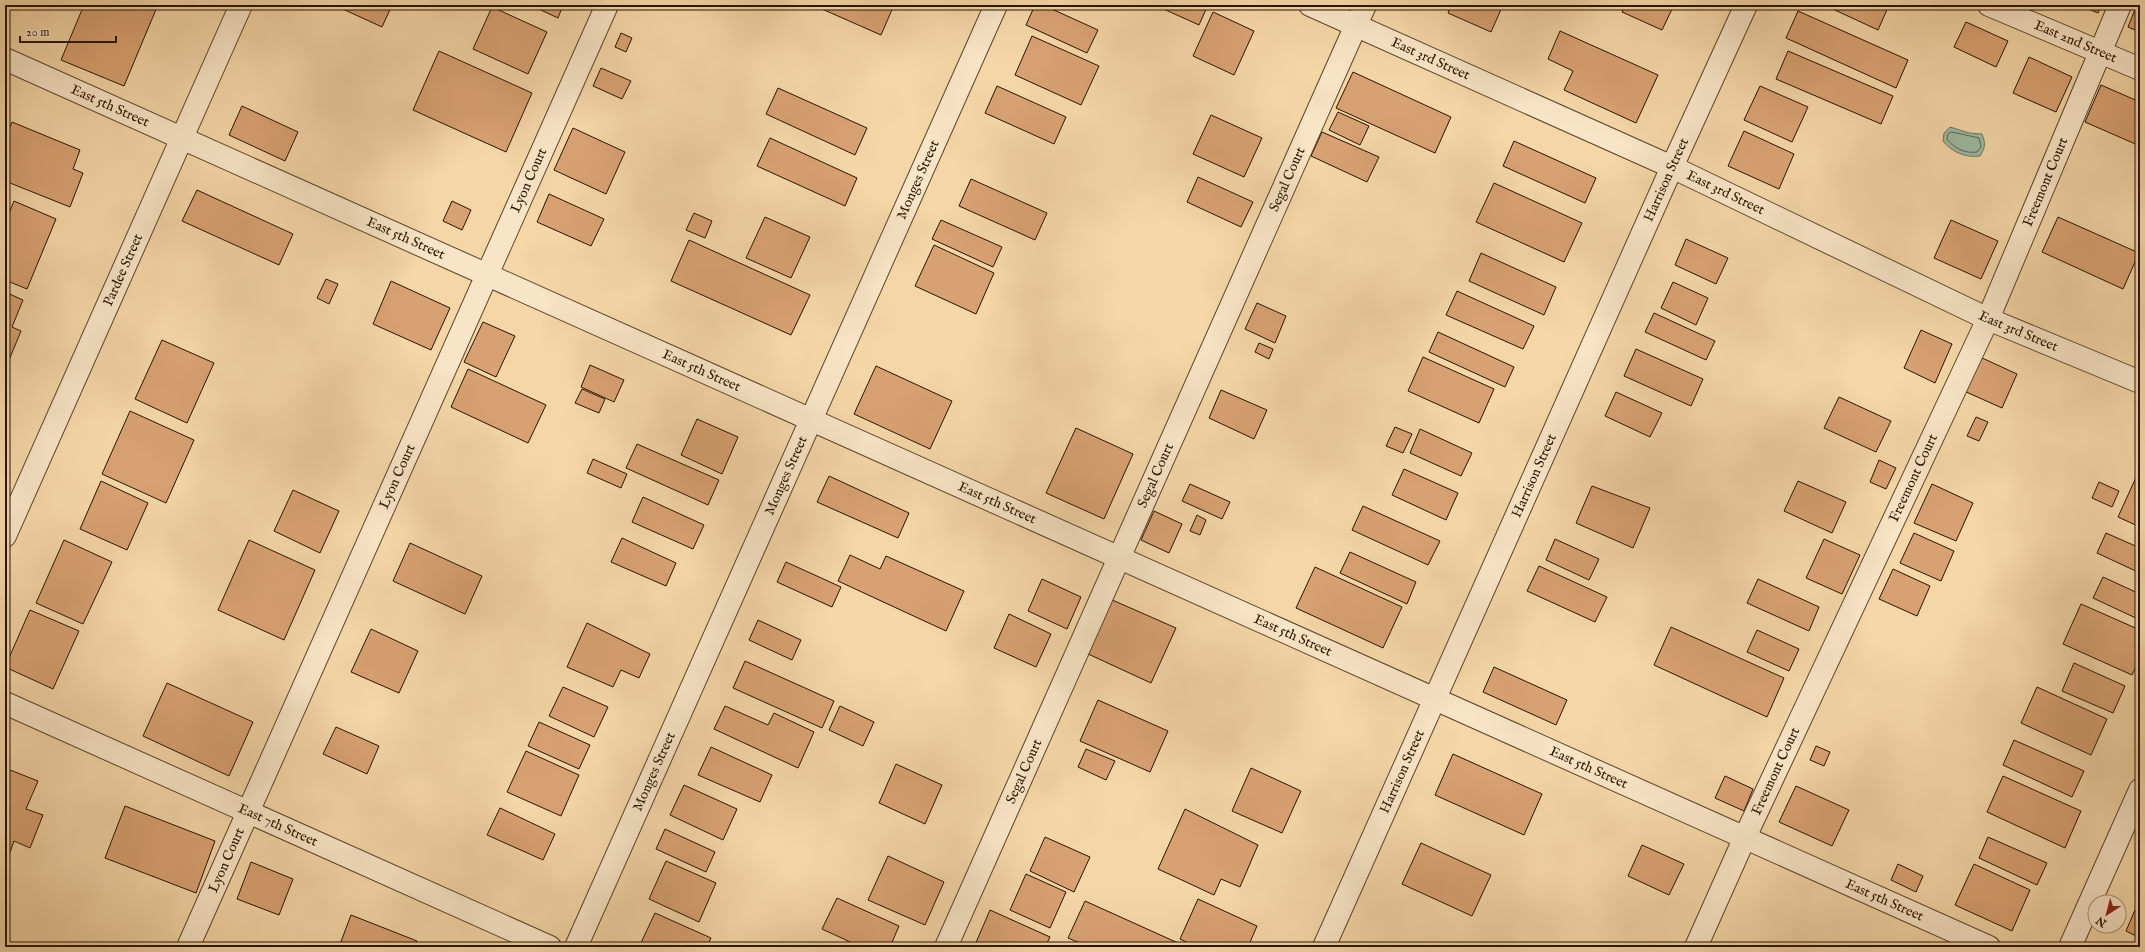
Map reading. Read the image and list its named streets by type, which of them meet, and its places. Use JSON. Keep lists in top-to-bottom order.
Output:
{
  "streets": {
    "street": [
      "East 2nd Street",
      "East 3rd Street",
      "East 5th Street",
      "Lyon Court",
      "Monges Street",
      "Segal Court",
      "Harrison Street",
      "Freemont Court",
      "Pardee Street",
      "East 7th Street"
    ]
  },
  "crossings": [
    ["East 2nd Street", "Freemont Court"],
    ["East 3rd Street", "Segal Court"],
    ["East 3rd Street", "Harrison Street"],
    ["East 3rd Street", "Freemont Court"],
    ["East 5th Street", "Lyon Court"],
    ["East 5th Street", "Monges Street"],
    ["East 5th Street", "Segal Court"],
    ["East 5th Street", "Harrison Street"],
    ["East 5th Street", "Freemont Court"],
    ["East 5th Street", "Pardee Street"],
    ["Lyon Court", "East 7th Street"]
  ],
  "scale_bar": "20 m",
  "north": "bottom left"
}
